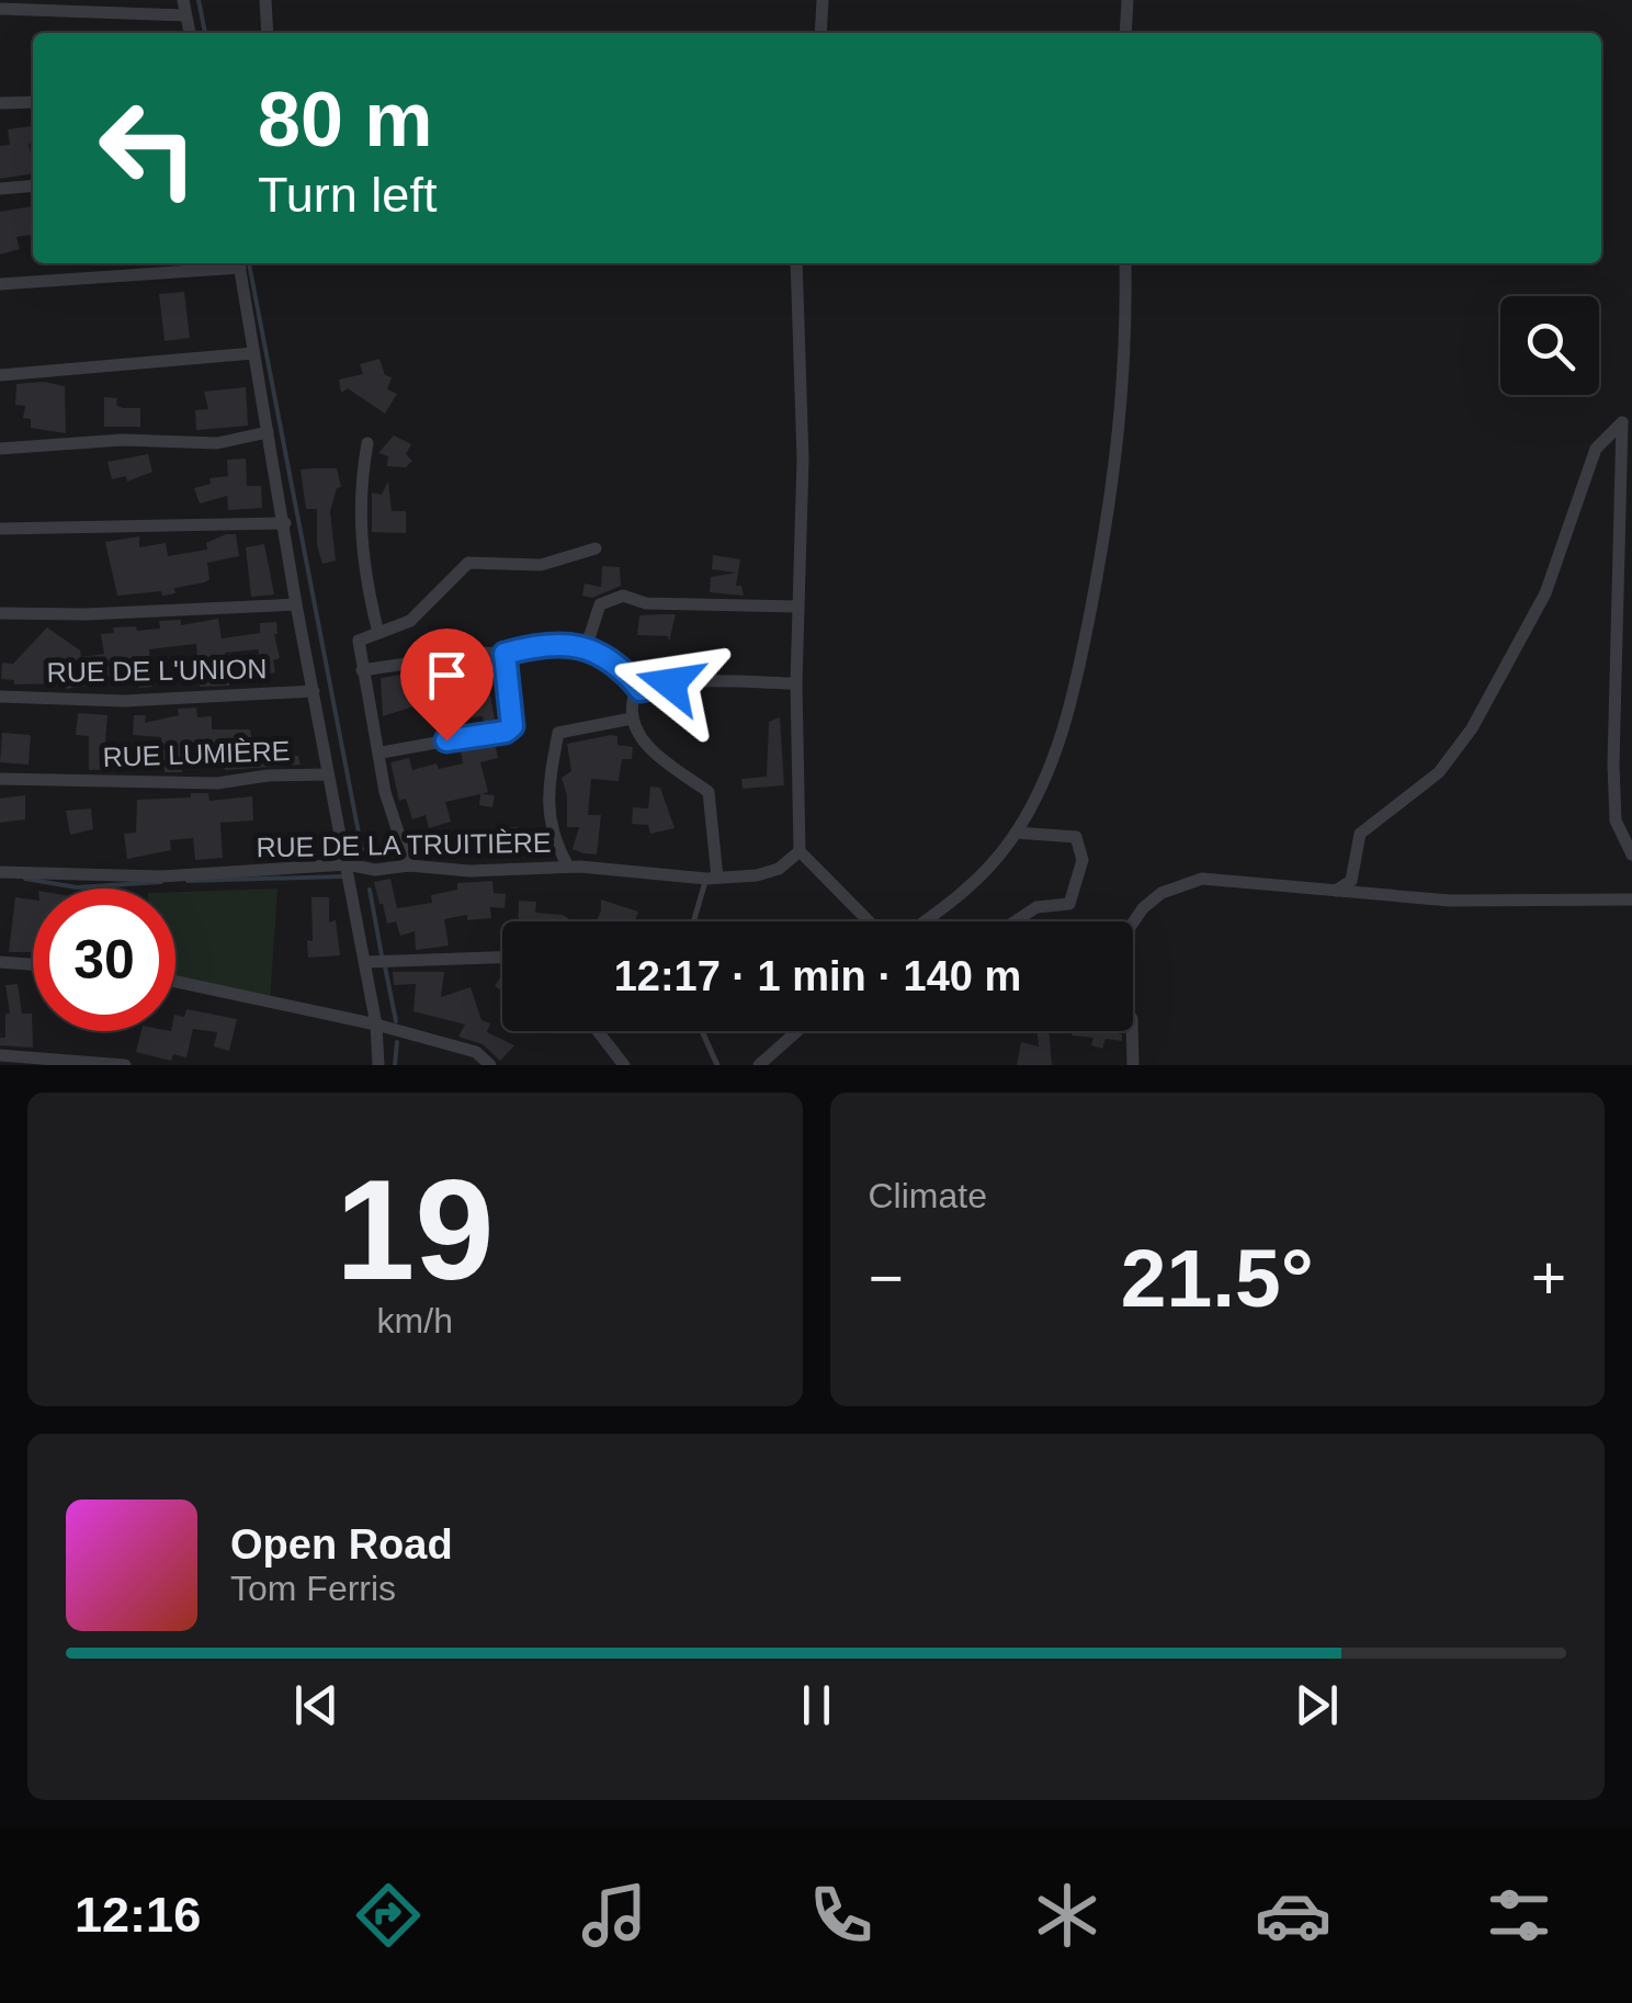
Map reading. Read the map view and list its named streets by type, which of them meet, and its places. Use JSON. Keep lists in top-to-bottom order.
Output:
{
  "streets": {
    "street": ["RUE DE L'UNION", "RUE LUMIÈRE", "RUE DE LA TRUITIÈRE"]
  },
  "page": {
    "turn": ["80 m", "Turn left"],
    "limit": "30",
    "trip": "12:17 · 1 min · 140 m",
    "tile": [
      ["19", "km/h"],
      "Climate"
    ],
    "heat": ["−", "21.5°", "+"],
    "song": ["Open Road", "Tom Ferris"],
    "tabs": "12:16"
  }
}
